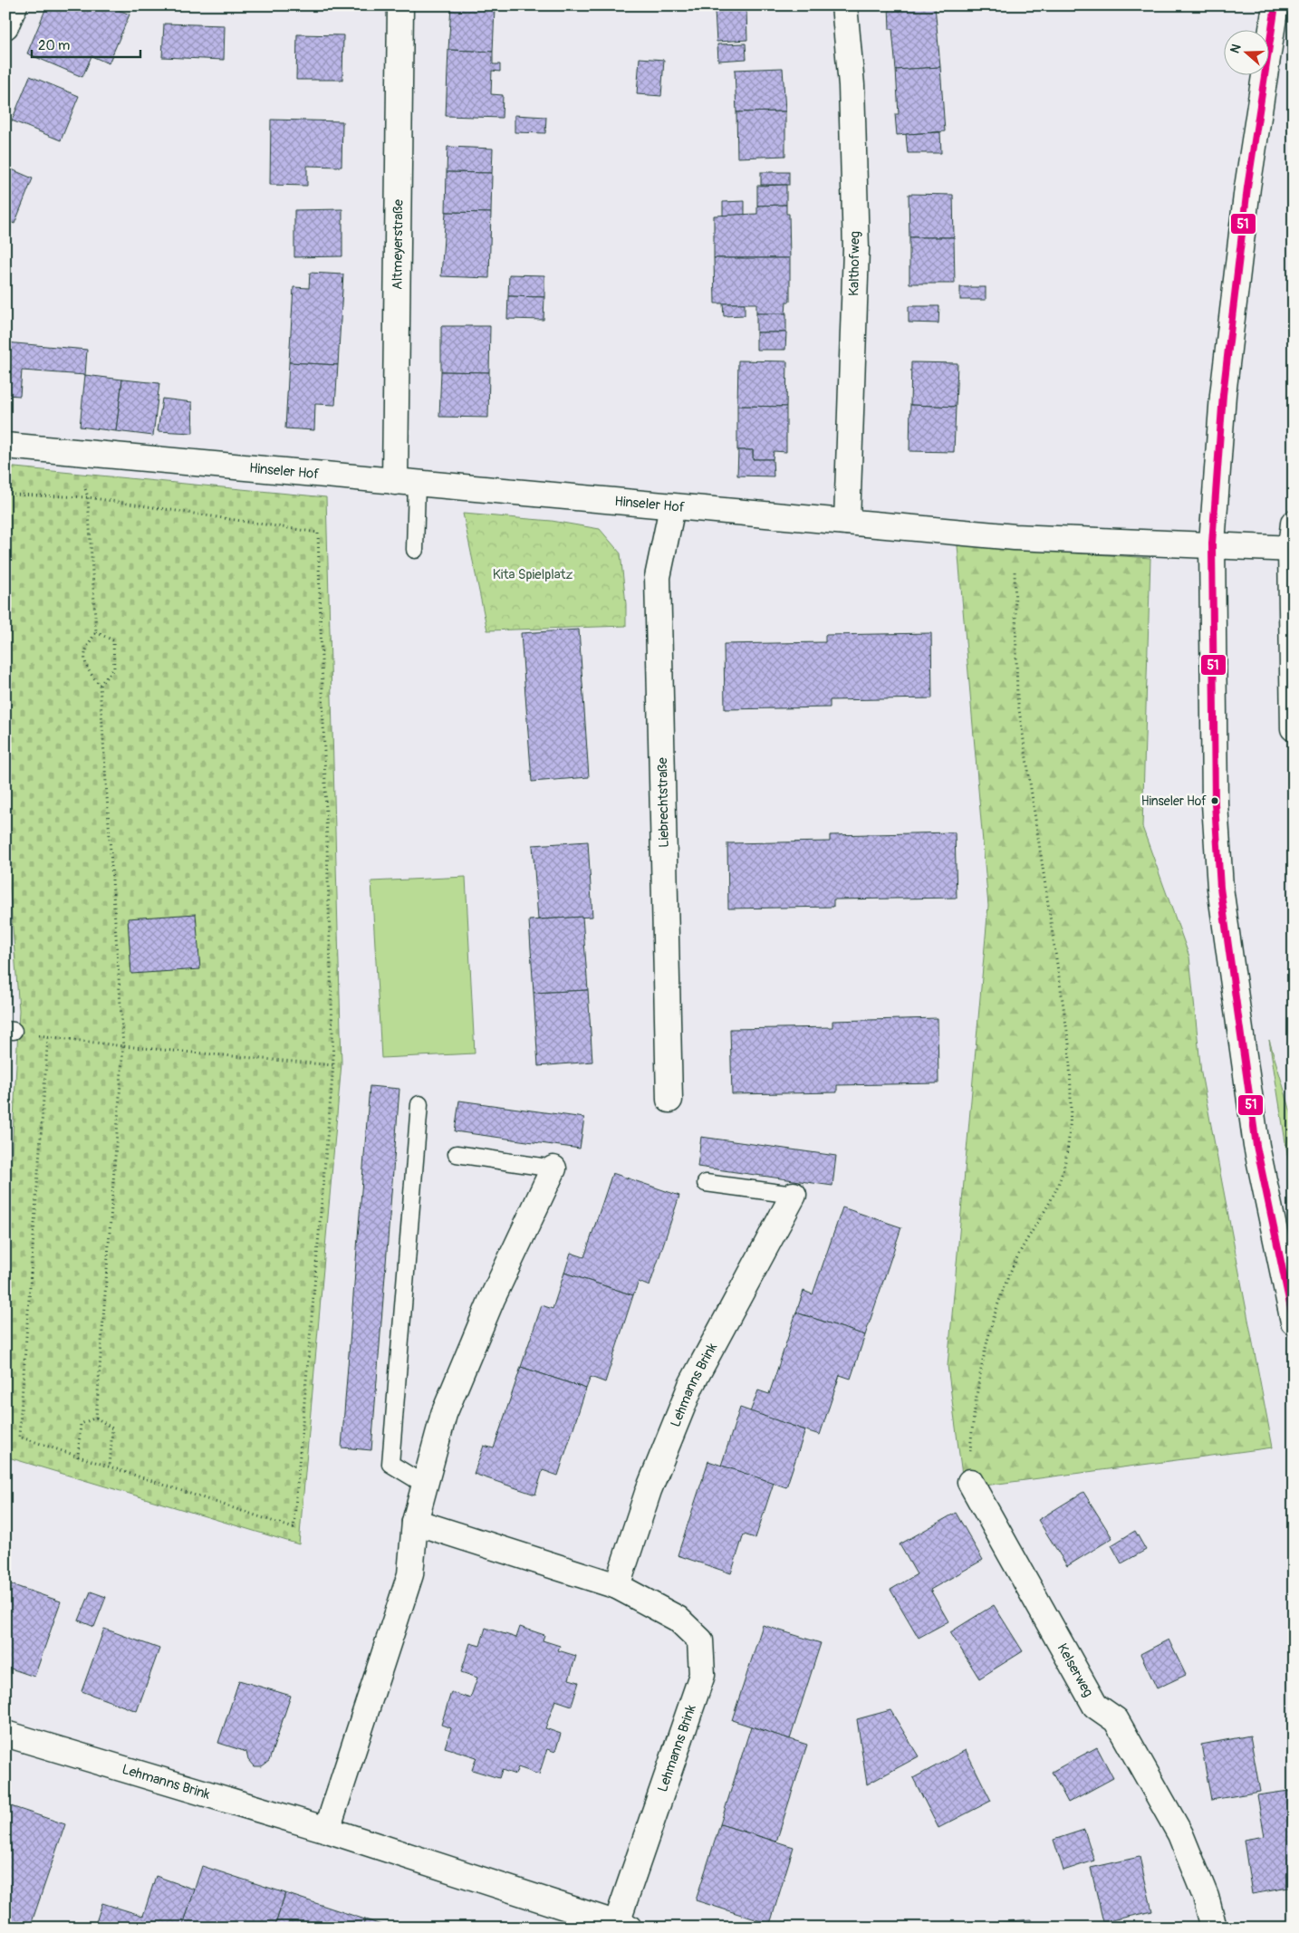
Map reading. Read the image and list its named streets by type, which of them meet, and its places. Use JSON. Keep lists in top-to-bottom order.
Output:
{
  "streets": {
    "street": [
      "Altmeyerstraße",
      "Kalthofweg",
      "Hinseler Hof",
      "Liebrechtstraße",
      "Lehmanns Brink",
      "Kelserweg"
    ]
  },
  "crossings": [
    ["Altmeyerstraße", "Hinseler Hof"],
    ["Kalthofweg", "Hinseler Hof"],
    ["Hinseler Hof", "Liebrechtstraße"]
  ],
  "parks": ["Kita Spielplatz"],
  "places": ["Hinseler Hof"],
  "lines": ["transit line 51"],
  "scale_bar": "20 m",
  "north": "left"
}
